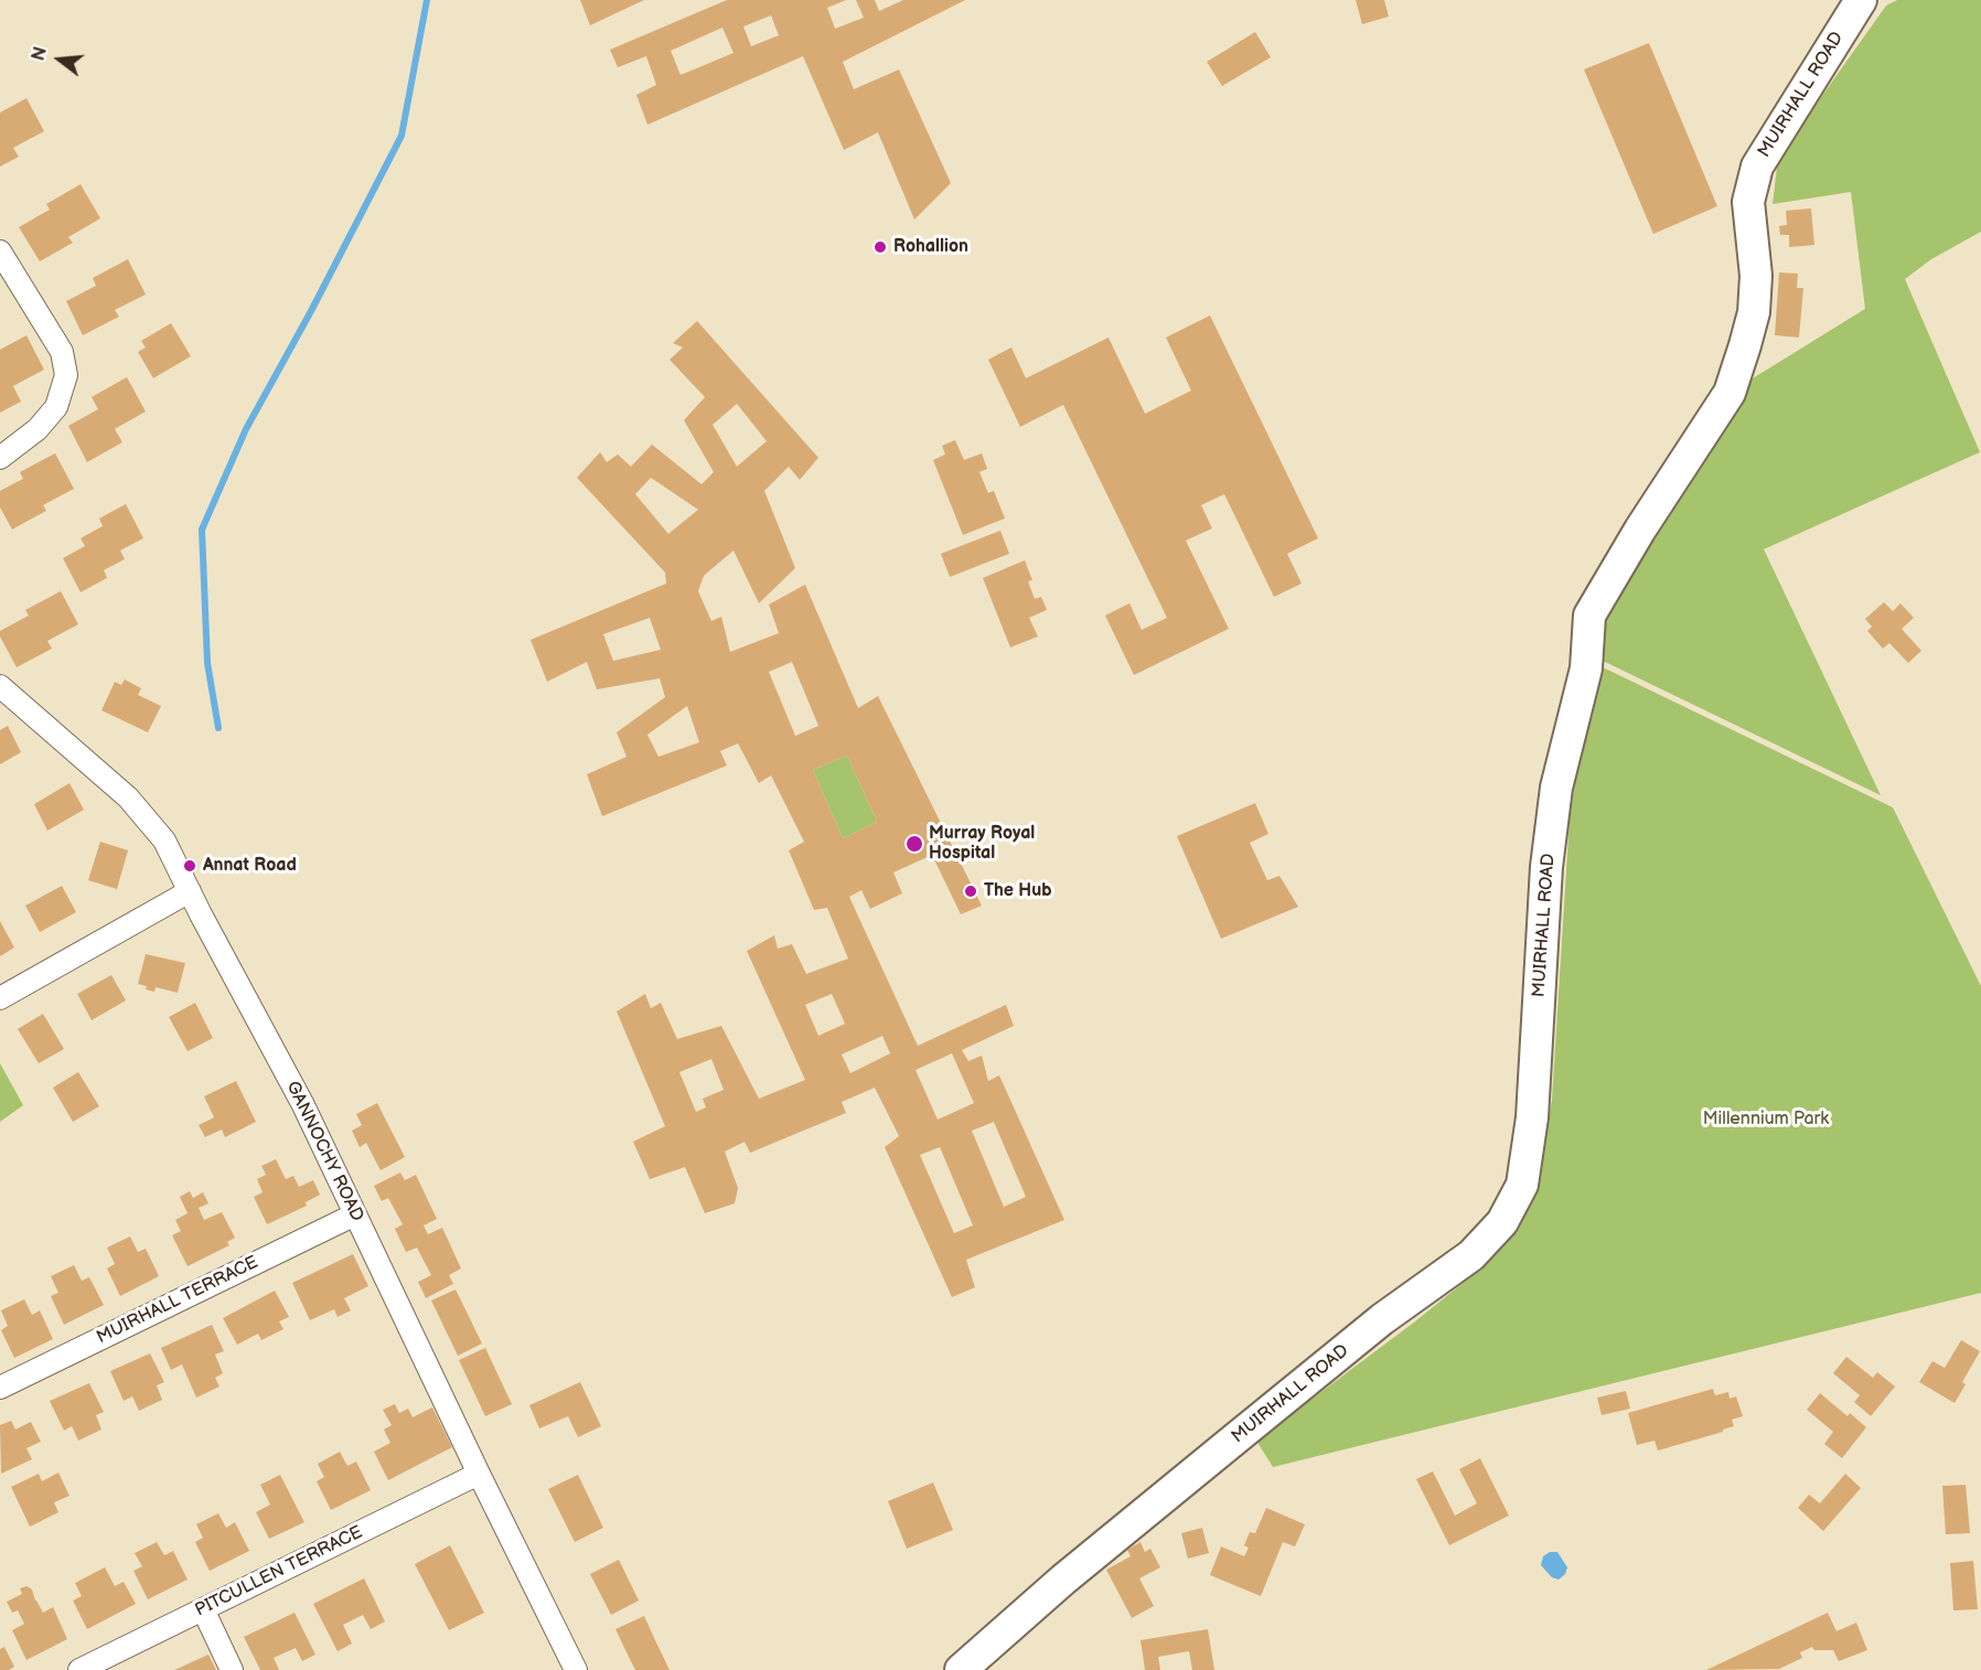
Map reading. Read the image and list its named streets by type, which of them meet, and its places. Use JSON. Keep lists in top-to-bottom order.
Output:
{
  "streets": {
    "street": [
      "MUIRHALL ROAD",
      "GANNOCHY ROAD",
      "MUIRHALL TERRACE",
      "PITCULLEN TERRACE"
    ]
  },
  "crossings": [
    ["GANNOCHY ROAD", "MUIRHALL TERRACE"],
    ["GANNOCHY ROAD", "PITCULLEN TERRACE"]
  ],
  "parks": ["Millennium Park"],
  "places": [
    "Rohallion",
    "Murray Royal Hospital",
    "Annat Road",
    "The Hub"
  ],
  "north": "left"
}
